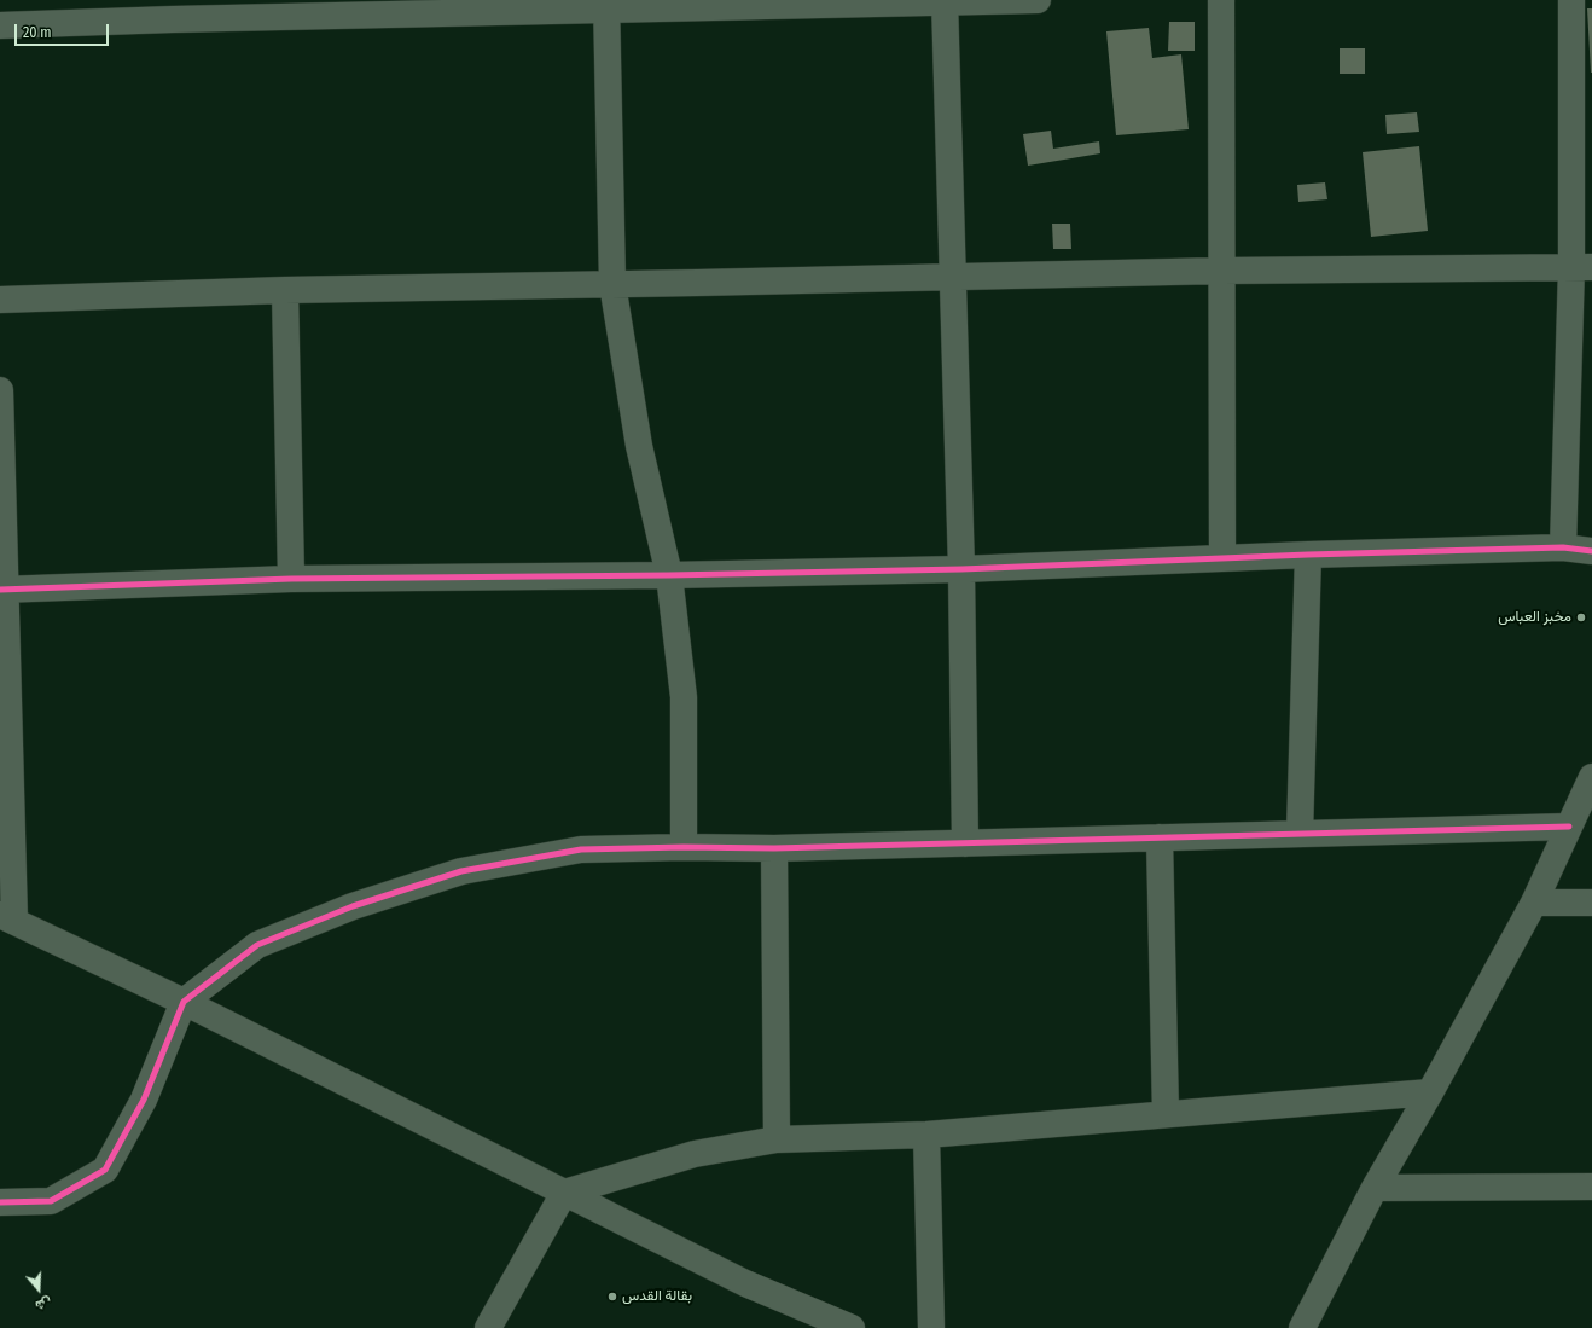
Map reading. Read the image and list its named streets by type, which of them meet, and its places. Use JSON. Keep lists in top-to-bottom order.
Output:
{
  "places": ["مخبز العباس", "بقالة القدس"],
  "scale_bar": "20 m",
  "north": "bottom"
}
